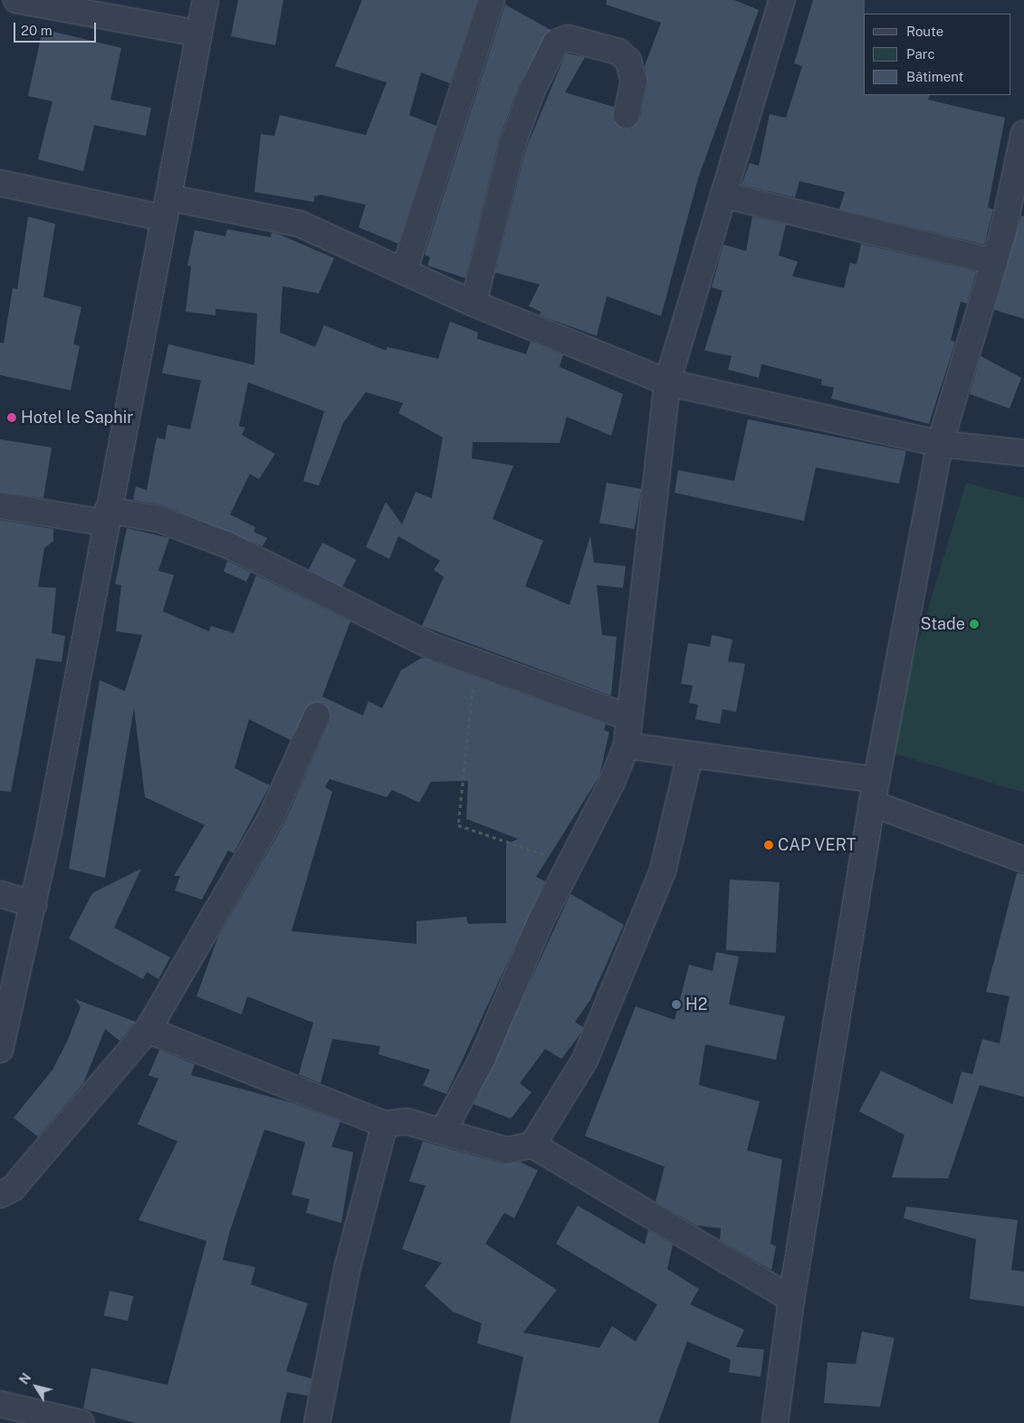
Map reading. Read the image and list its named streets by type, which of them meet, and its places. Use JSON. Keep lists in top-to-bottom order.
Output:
{
  "places": [
    "Hotel le Saphir",
    "Stade",
    "CAP VERT",
    "H2"
  ],
  "legend": ["Route", "Parc", "Bâtiment"],
  "scale_bar": "20 m",
  "north": "top left"
}
